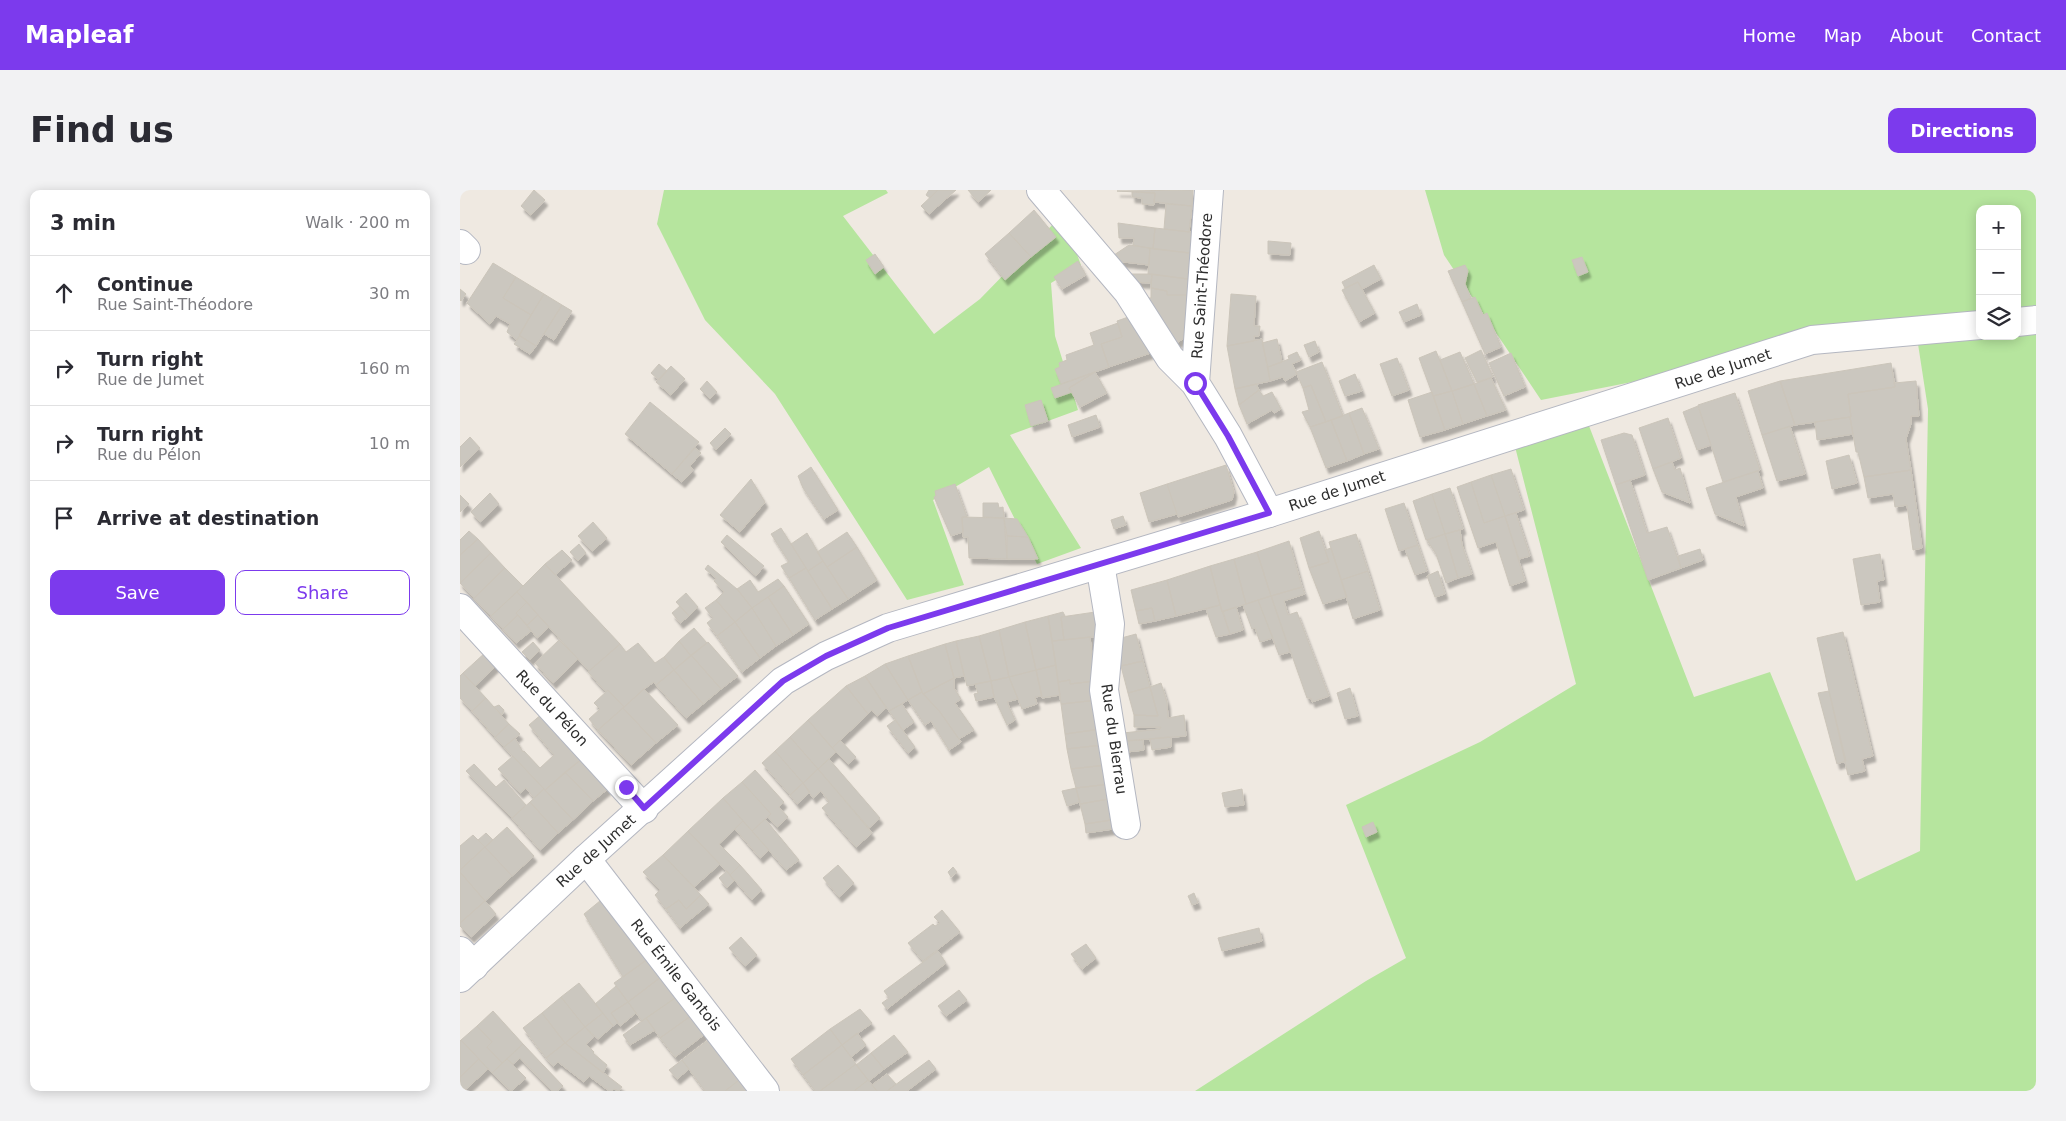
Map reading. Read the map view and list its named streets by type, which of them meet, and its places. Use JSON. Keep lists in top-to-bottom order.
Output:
{
  "streets": {
    "street": [
      "Rue Saint-Théodore",
      "Rue de Jumet",
      "Rue du Pélon",
      "Rue du Bierrau",
      "Rue Émile Gantois"
    ]
  },
  "crossings": [
    ["Rue Saint-Théodore", "Rue de Jumet"],
    ["Rue de Jumet", "Rue du Pélon"],
    ["Rue de Jumet", "Rue du Bierrau"],
    ["Rue de Jumet", "Rue Émile Gantois"]
  ],
  "page": {
    "header": "Mapleaf",
    "nav": [
      "Home",
      "Map",
      "About",
      "Contact"
    ],
    "buttons": [
      "Directions",
      ["Save", "Share"]
    ],
    "title": "Find us",
    "heading": ["3 min", "Walk · 200 m"],
    "map_buttons": ["+", "−"],
    "list": [
      ["Continue", "Rue Saint-Théodore", "30 m"],
      ["Turn right", "Rue de Jumet", "160 m"],
      ["Turn right", "Rue du Pélon", "10 m"],
      "Arrive at destination"
    ]
  }
}
